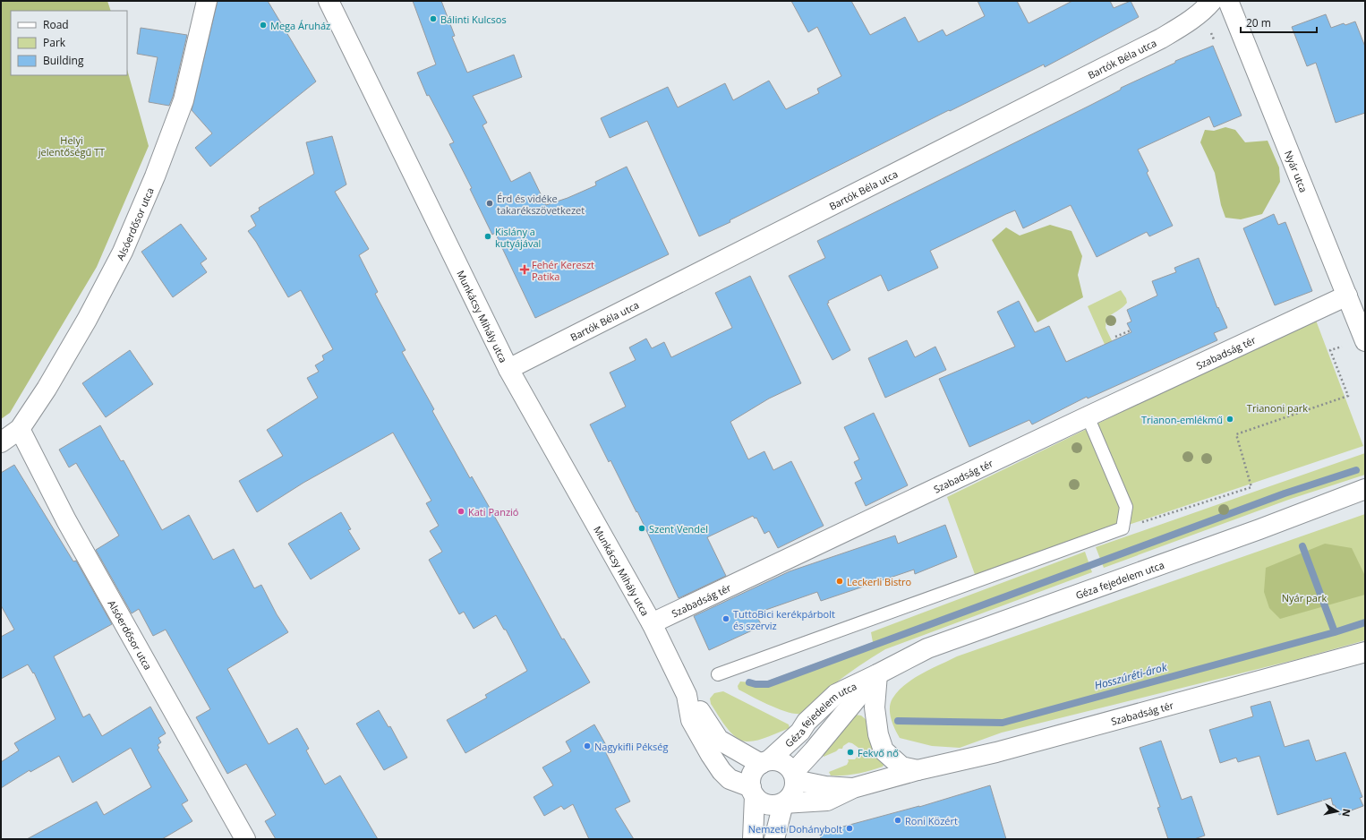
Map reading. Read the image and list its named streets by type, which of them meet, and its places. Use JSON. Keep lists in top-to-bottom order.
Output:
{
  "streets": {
    "street": [
      "Bartók Béla utca",
      "Nyár utca",
      "Alsóerdősor utca",
      "Munkácsy Mihály utca",
      "Szabadság tér",
      "Géza fejedelem utca"
    ]
  },
  "crossings": [
    ["Bartók Béla utca", "Munkácsy Mihály utca"],
    ["Nyár utca", "Szabadság tér"],
    ["Munkácsy Mihály utca", "Szabadság tér"],
    ["Szabadság tér", "Géza fejedelem utca"]
  ],
  "water": ["Hosszúréti-árok"],
  "parks": ["Helyi jelentőségű TT", "Trianoni park", "Nyár park"],
  "places": {
    "other": [
      "Bálinti Kulcsos",
      "Mega Áruház",
      "Érd és vidéke takarékszövetkezet",
      "Kislány a kutyájával",
      "Trianon-emlékmű",
      "Kati Panzió",
      "Szent Vendel",
      "Leckerli Bistro",
      "TuttoBici kerékpárbolt és szerviz",
      "Nagykifli Pékség",
      "Fekvő nő",
      "Roni Közért",
      "Nemzeti Dohánybolt"
    ],
    "health": ["Fehér Kereszt Patika"]
  },
  "legend": ["Road", "Park", "Building"],
  "scale_bar": "20 m",
  "north": "right"
}
